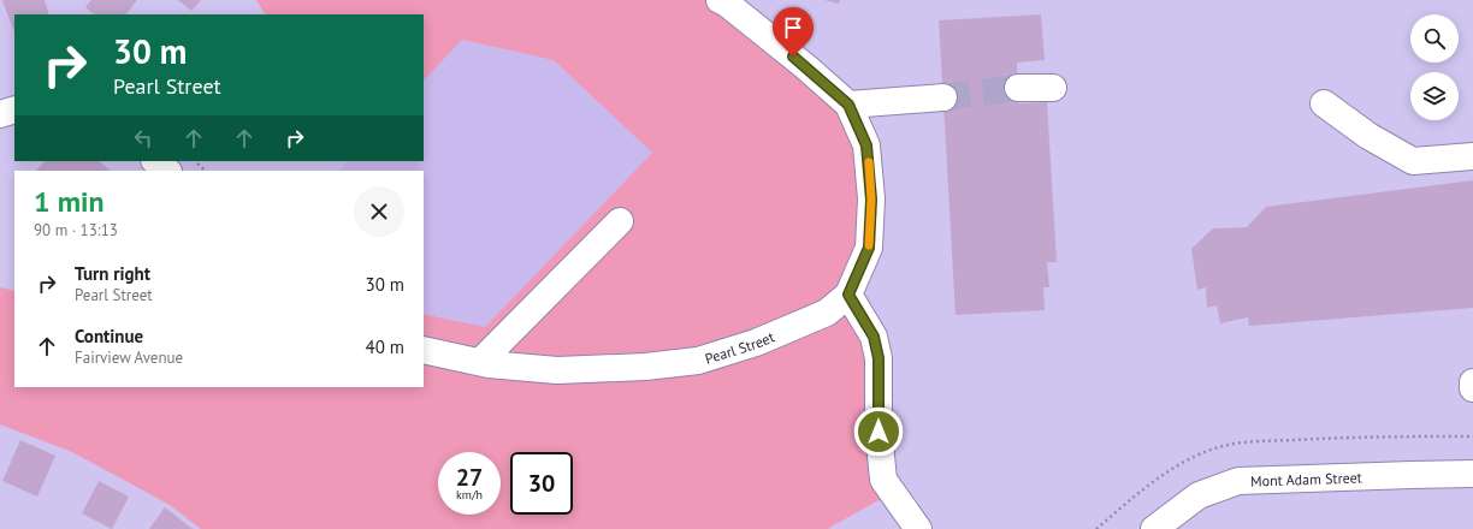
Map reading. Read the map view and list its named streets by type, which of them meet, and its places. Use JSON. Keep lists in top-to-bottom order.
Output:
{
  "streets": {
    "street": ["Pearl Street", "Mont Adam Street"]
  },
  "page": {
    "turn": ["30 m", "Pearl Street"],
    "heading": ["1 min", "90 m · 13:13"],
    "list": [
      {
        "name": "Turn right",
        "note": "Pearl Street",
        "value": "30 m"
      },
      {
        "name": "Continue",
        "note": "Fairview Avenue",
        "value": "40 m"
      }
    ],
    "speed": "27 km/h",
    "limit": "30"
  }
}
